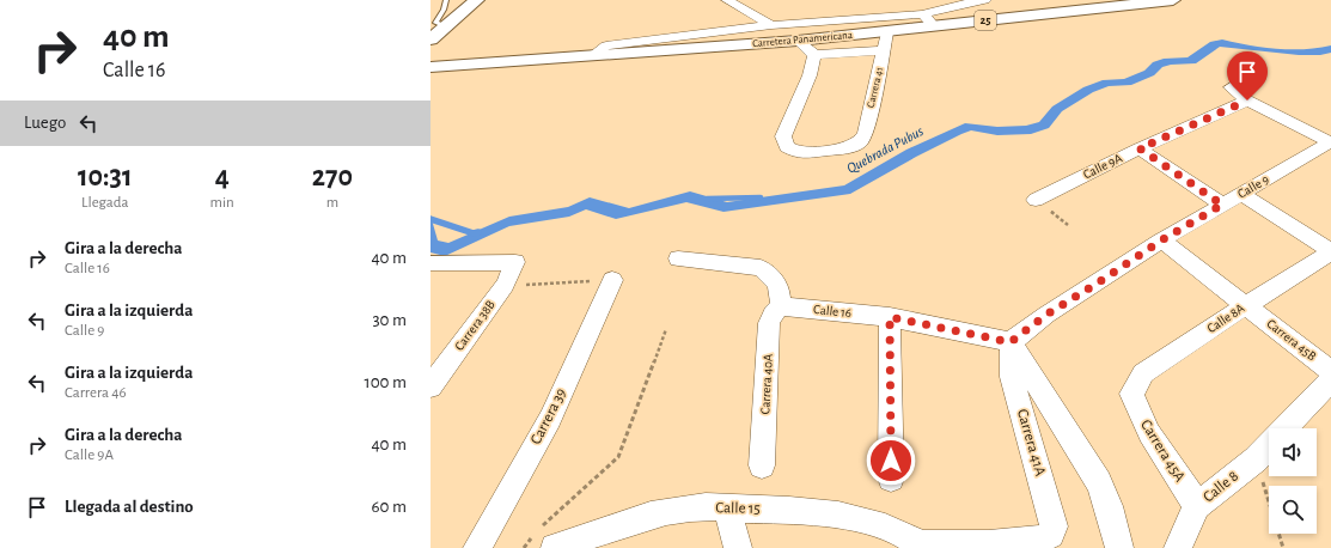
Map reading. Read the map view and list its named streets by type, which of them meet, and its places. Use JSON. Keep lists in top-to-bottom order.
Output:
{
  "streets": {
    "main road": ["25", "Carretera Panamericana"],
    "street": [
      "Carrera 41",
      "Calle 9A",
      "Calle 9",
      "Calle 16",
      "Calle 8A",
      "Carrera 38B",
      "Carrera 45B",
      "Carrera 40A",
      "Carrera 39",
      "Carrera 41A",
      "Carrera 45A",
      "Calle 8",
      "Calle 15"
    ]
  },
  "crossings": [
    ["Carretera Panamericana", "Carrera 41"],
    ["Calle 9", "Calle 16"],
    ["Calle 9", "Carrera 45B"],
    ["Calle 9", "Carrera 41A"],
    ["Calle 16", "Carrera 40A"],
    ["Calle 16", "Carrera 41A"],
    ["Calle 8A", "Carrera 45B"],
    ["Calle 8A", "Carrera 45A"],
    ["Carrera 41A", "Calle 15"],
    ["Carrera 45A", "Calle 8"]
  ],
  "water": ["Quebrada Pubus"],
  "page": {
    "turn": ["40 m", "Calle 16"],
    "then": "Luego",
    "eta": [
      "10:31",
      "Llegada",
      "4",
      "min",
      "270",
      "m"
    ],
    "list": [
      {
        "name": "Gira a la derecha",
        "note": "Calle 16",
        "value": "40 m"
      },
      {
        "name": "Gira a la izquierda",
        "note": "Calle 9",
        "value": "30 m"
      },
      {
        "name": "Gira a la izquierda",
        "note": "Carrera 46",
        "value": "100 m"
      },
      {
        "name": "Gira a la derecha",
        "note": "Calle 9A",
        "value": "40 m"
      },
      {
        "name": "Llegada al destino",
        "value": "60 m"
      }
    ]
  }
}
